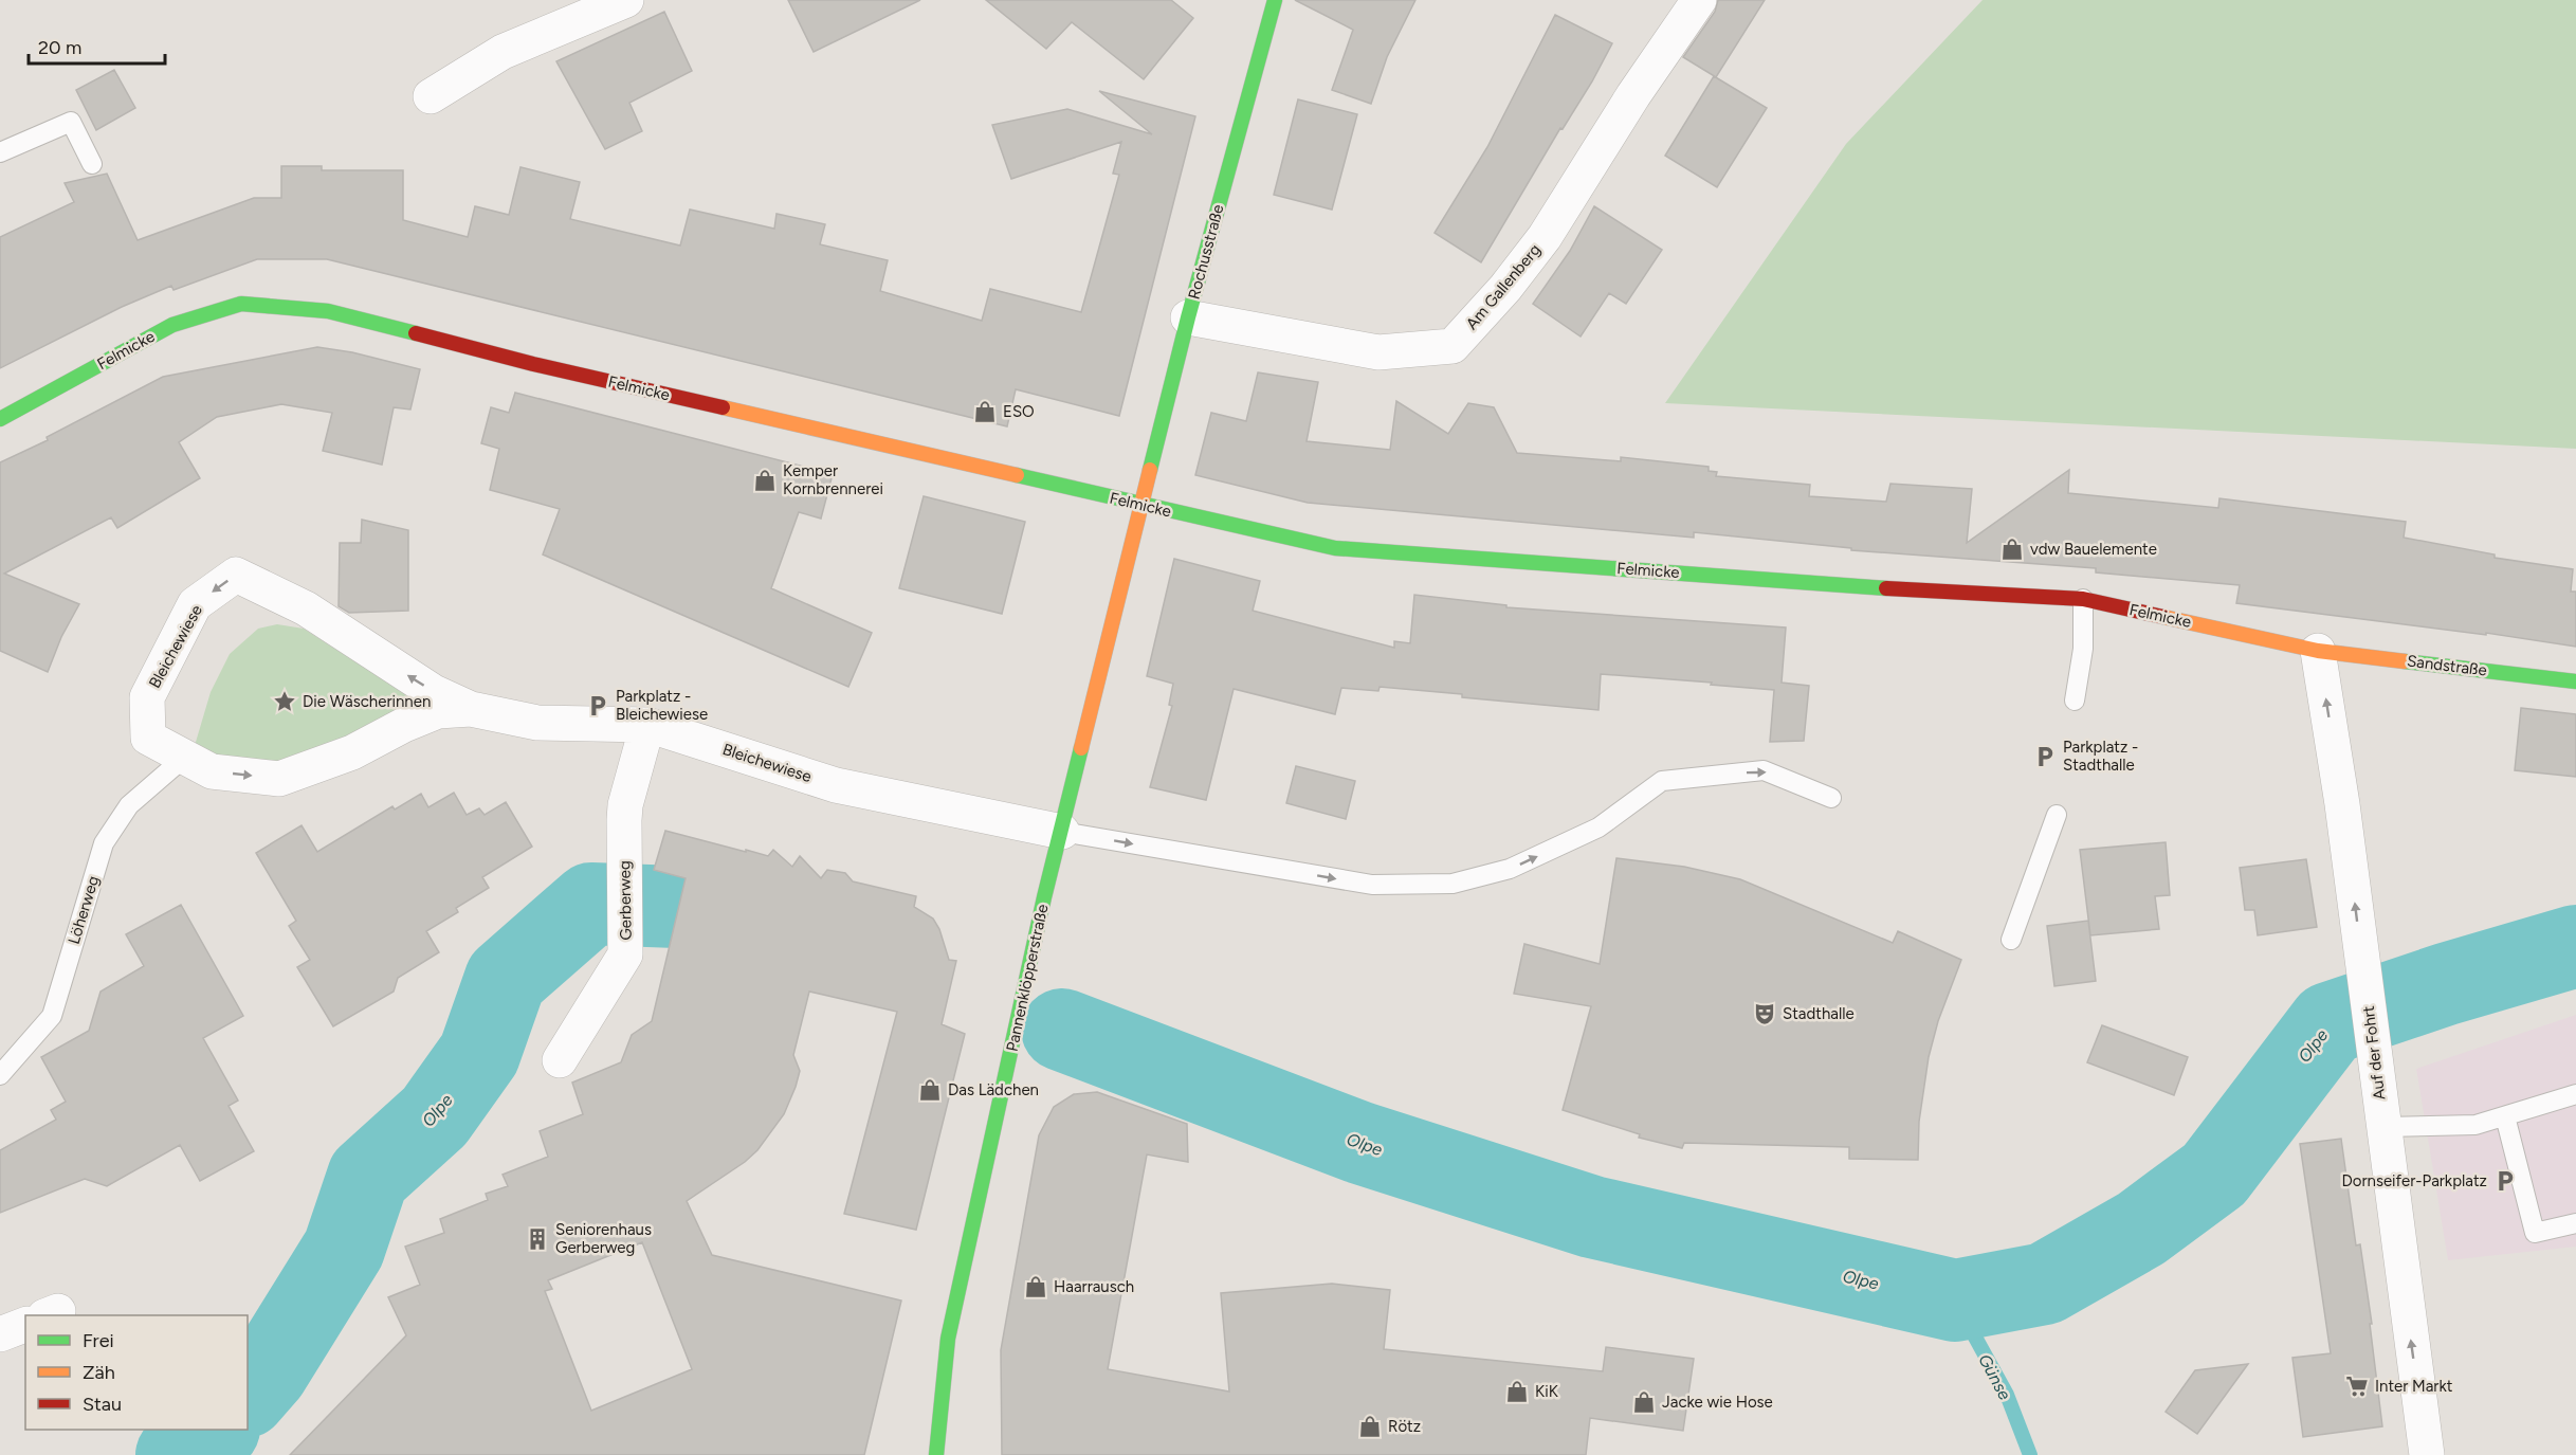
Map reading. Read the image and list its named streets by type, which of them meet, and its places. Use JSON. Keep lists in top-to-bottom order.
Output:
{
  "streets": {
    "street": [
      "Rochusstraße",
      "Am Gallenberg",
      "Felmicke",
      "Bleichewiese",
      "Sandstraße",
      "Gerberweg",
      "Pannenklöpperstraße",
      "Auf der Fohrt"
    ],
    "lane": ["Löherweg"]
  },
  "crossings": [
    ["Rochusstraße", "Am Gallenberg"],
    ["Rochusstraße", "Felmicke"],
    ["Rochusstraße", "Pannenklöpperstraße"],
    ["Felmicke", "Sandstraße"],
    ["Felmicke", "Pannenklöpperstraße"],
    ["Felmicke", "Auf der Fohrt"],
    ["Bleichewiese", "Gerberweg"],
    ["Bleichewiese", "Löherweg"],
    ["Bleichewiese", "Pannenklöpperstraße"],
    ["Sandstraße", "Auf der Fohrt"]
  ],
  "one_way": ["Auf der Fohrt"],
  "water": ["Olpe", "Günse"],
  "places": {
    "shop": [
      "ESO",
      "Kemper Kornbrennerei",
      "vdw Bauelemente",
      "Das Lädchen",
      "Haarrausch",
      "KiK",
      "Jacke wie Hose",
      "Rötz"
    ],
    "place": ["Die Wäscherinnen"],
    "parking": ["Parkplatz - Bleichewiese", "Parkplatz - Stadthalle", "Dornseifer-Parkplatz"],
    "theatre": ["Stadthalle"],
    "building": ["Seniorenhaus Gerberweg"],
    "supermarket": ["Inter Markt"]
  },
  "legend": ["Frei", "Zäh", "Stau"],
  "scale_bar": "20 m"
}
